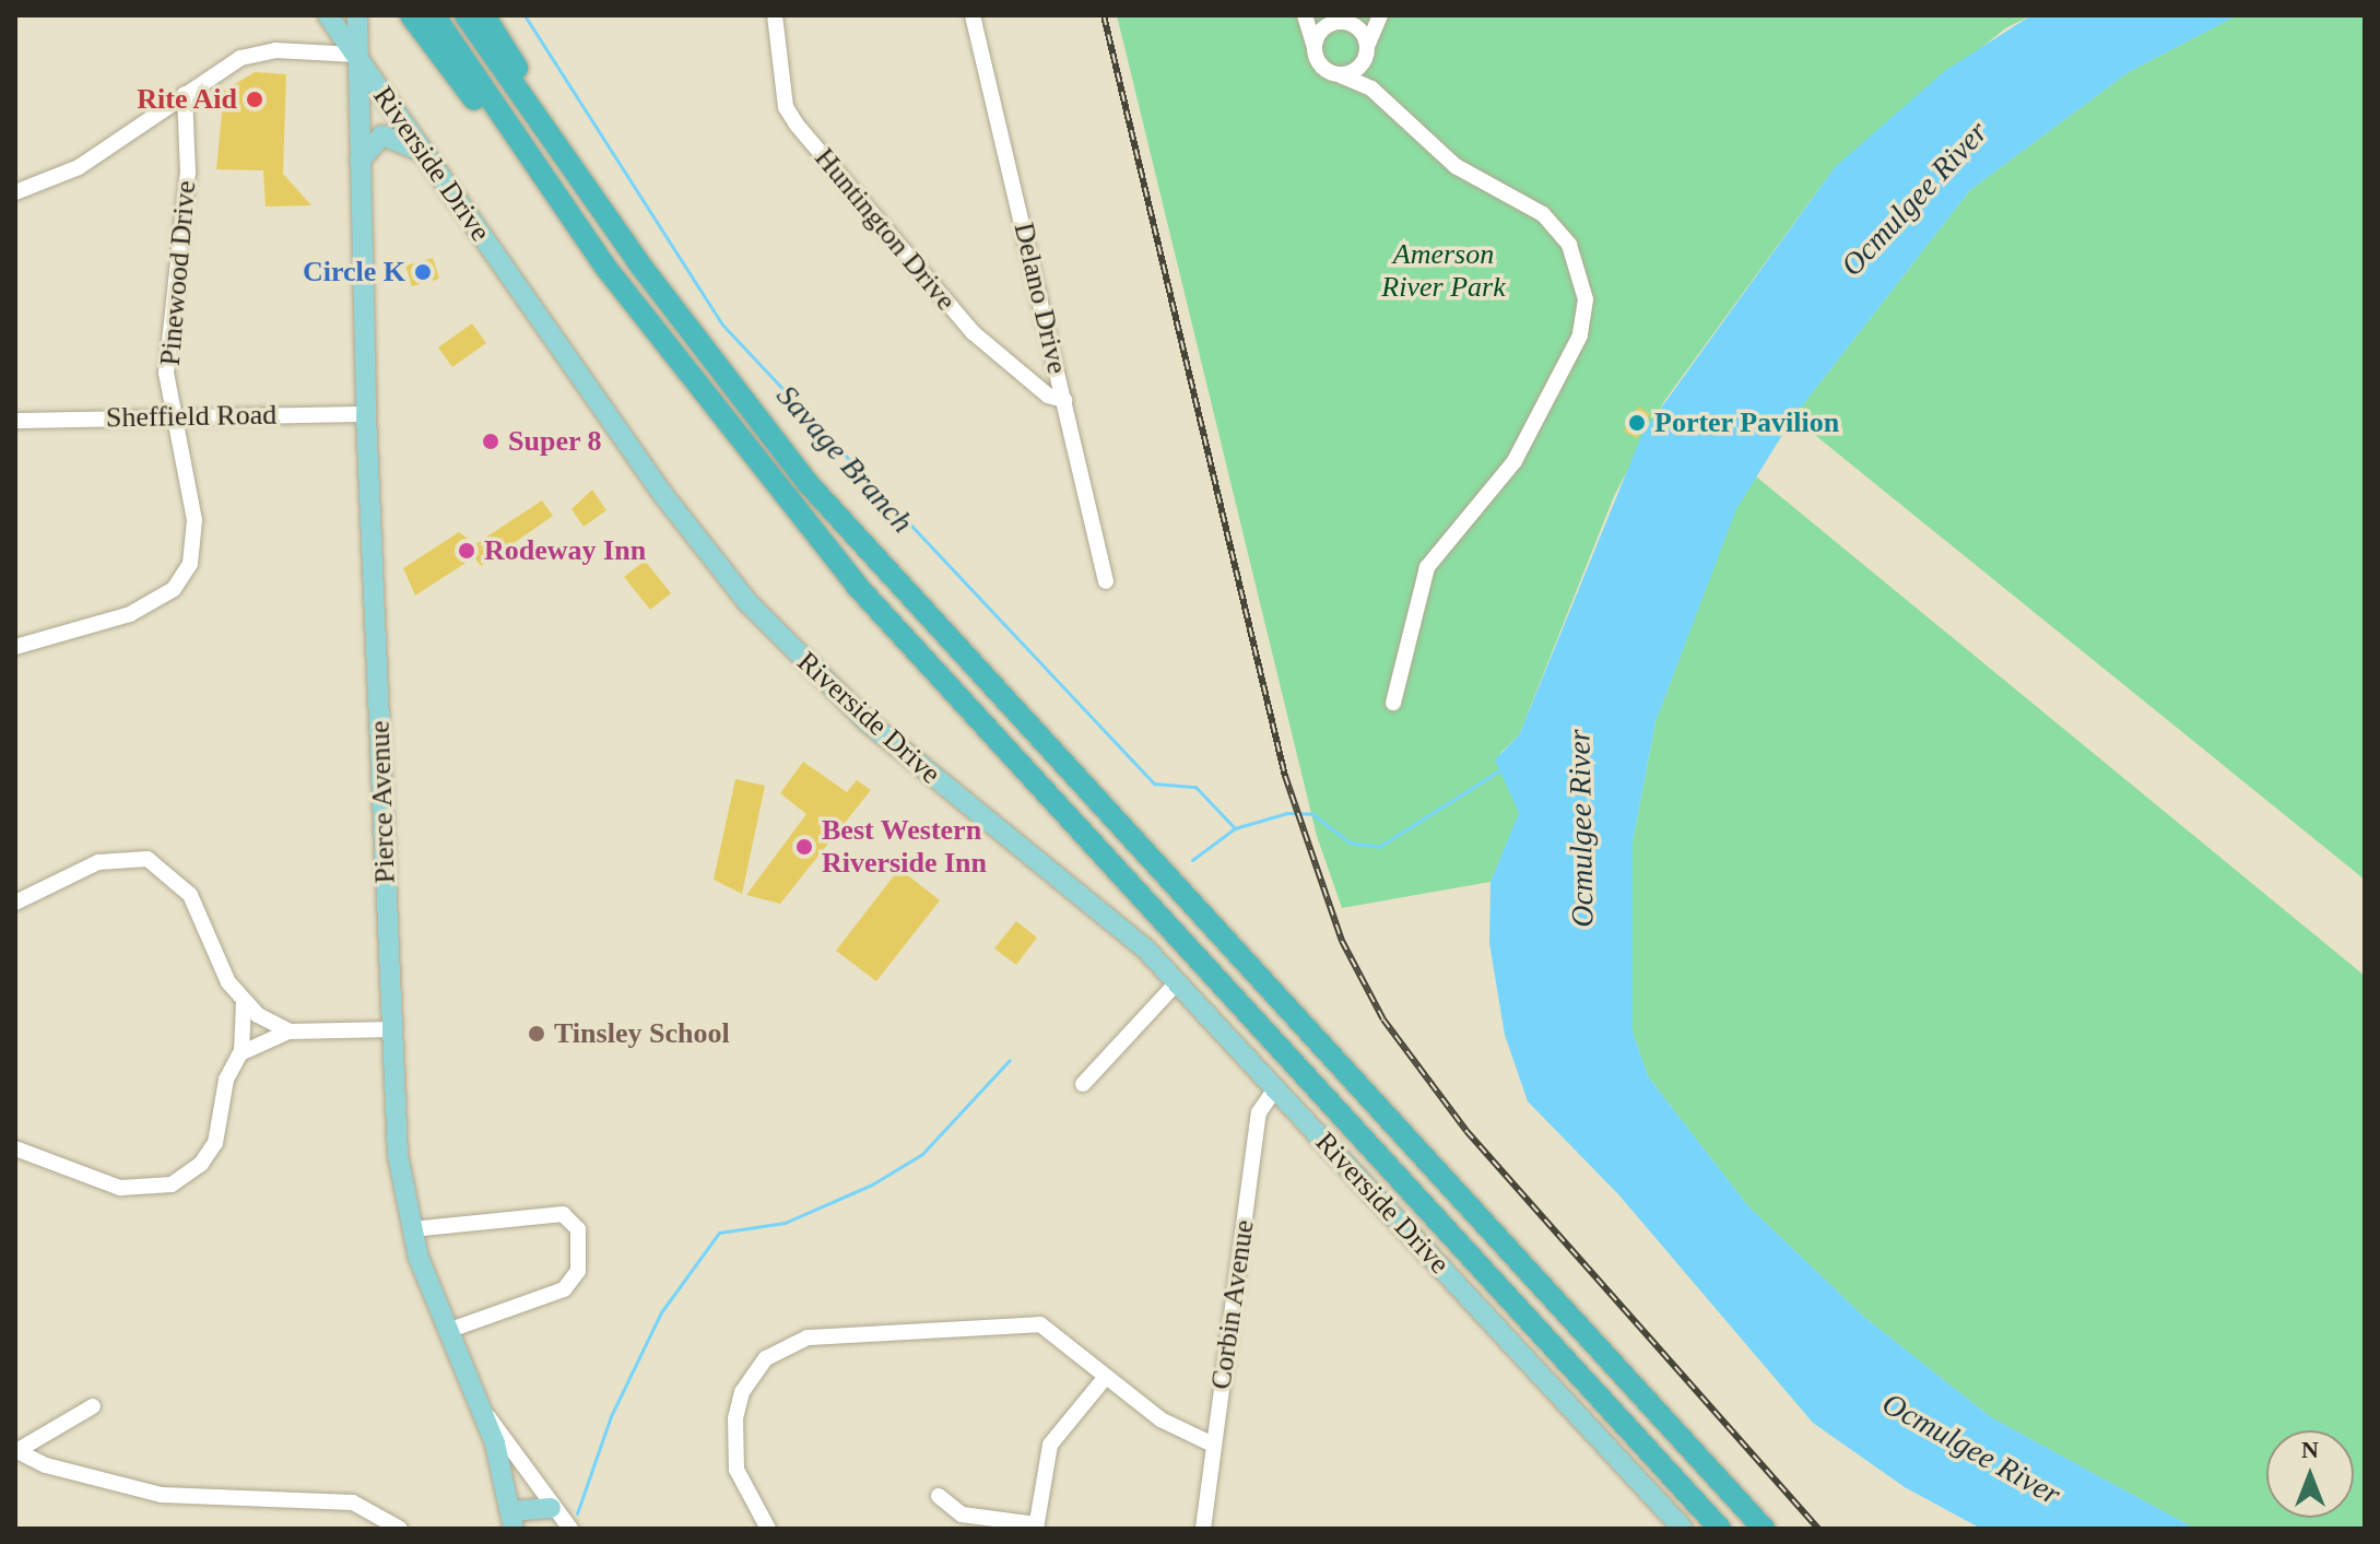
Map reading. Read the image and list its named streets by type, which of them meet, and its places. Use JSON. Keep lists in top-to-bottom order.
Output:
{
  "streets": {
    "main road": ["Riverside Drive", "Pierce Avenue"],
    "street": [
      "Huntington Drive",
      "Pinewood Drive",
      "Delano Drive",
      "Sheffield Road",
      "Corbin Avenue"
    ]
  },
  "crossings": [
    ["Riverside Drive", "Pierce Avenue"],
    ["Riverside Drive", "Corbin Avenue"],
    ["Huntington Drive", "Delano Drive"],
    ["Pinewood Drive", "Sheffield Road"],
    ["Sheffield Road", "Pierce Avenue"]
  ],
  "water": ["Ocmulgee River", "Savage Branch"],
  "parks": ["Amerson River Park"],
  "places": [
    "Rite Aid",
    "Circle K",
    "Porter Pavilion",
    "Super 8",
    "Rodeway Inn",
    "Best Western Riverside Inn",
    "Tinsley School"
  ],
  "north": "top"
}
